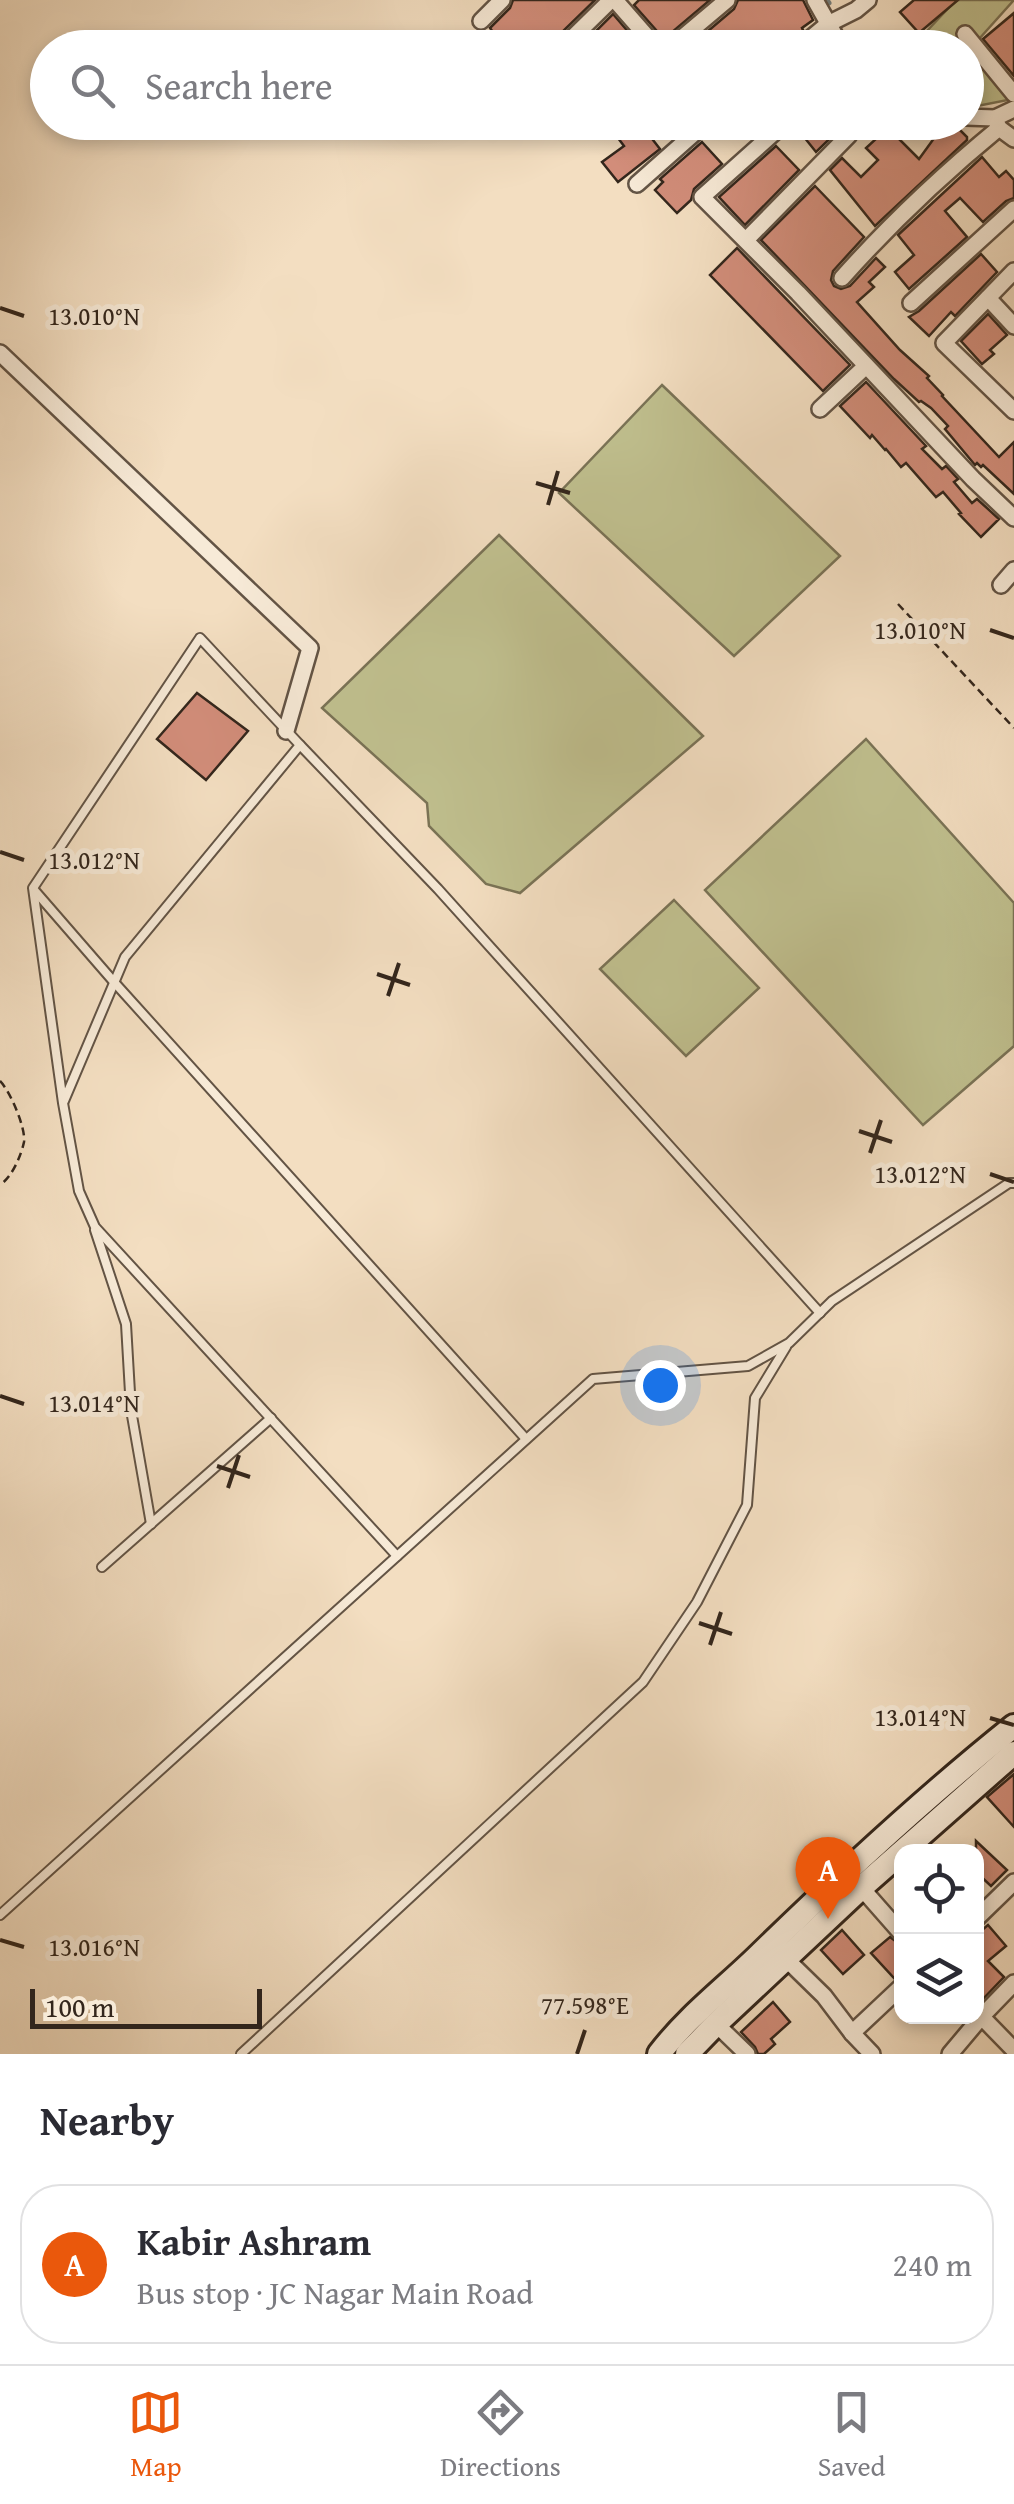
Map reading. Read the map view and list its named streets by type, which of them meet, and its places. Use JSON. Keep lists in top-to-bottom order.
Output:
{
  "scale_bar": "100 m",
  "page": {
    "search": "Search here",
    "pins": "A",
    "scale": "100 m",
    "heading": "Nearby",
    "list": [
      {
        "mark": "A",
        "name": "Kabir Ashram",
        "note": "Bus stop · JC Nagar Main Road",
        "value": "240 m"
      }
    ],
    "nav": ["Map", "Directions", "Saved"]
  },
  "coordinates": [
    "13.010°N",
    "13.012°N",
    "13.014°N",
    "13.016°N",
    "77.598°E"
  ]
}
